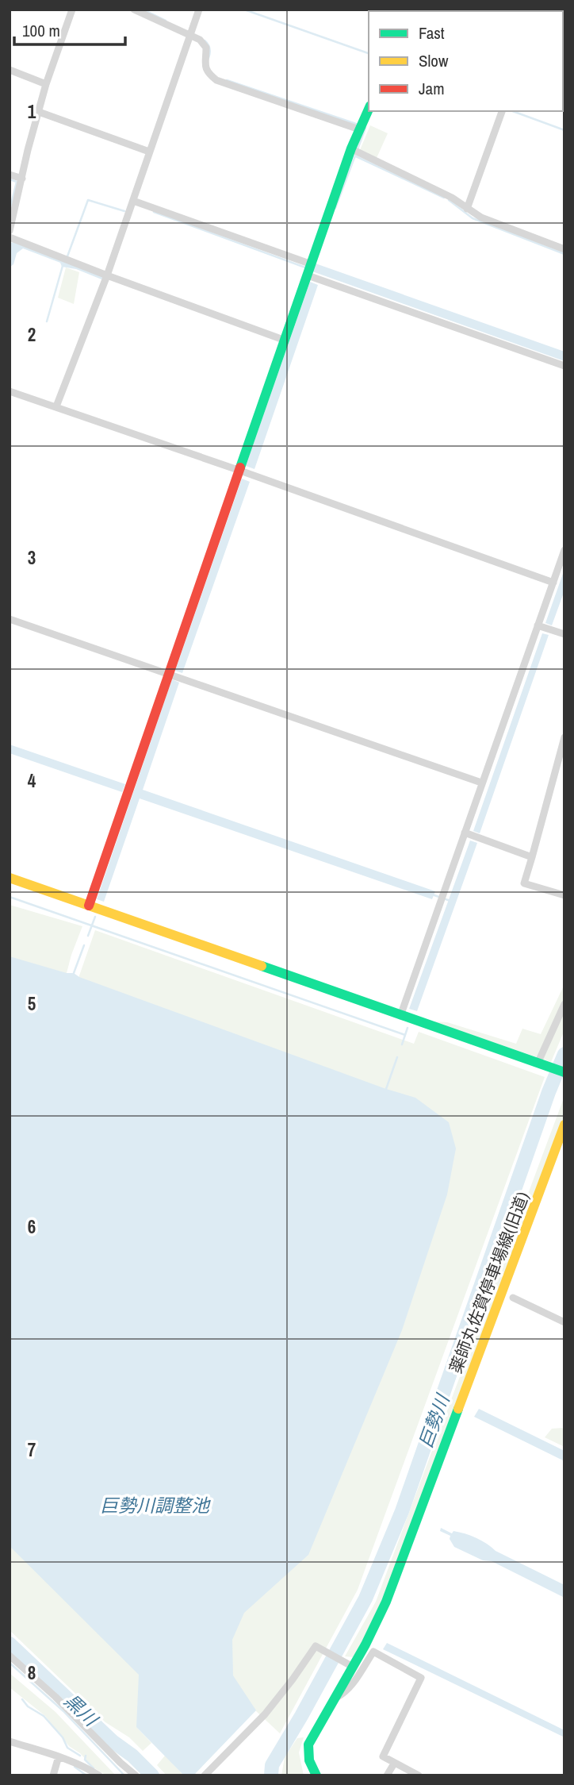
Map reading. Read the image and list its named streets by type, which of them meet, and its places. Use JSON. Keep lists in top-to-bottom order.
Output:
{
  "streets": {
    "street": ["薬師丸佐賀停車場線(旧道)"]
  },
  "water": ["巨勢川", "巨勢川調整池", "黒川"],
  "legend": ["Fast", "Slow", "Jam"],
  "scale_bar": "100 m",
  "grid": {
    "rows": [
      "1",
      "2",
      "3",
      "4",
      "5",
      "6",
      "7",
      "8"
    ]
  }
}
